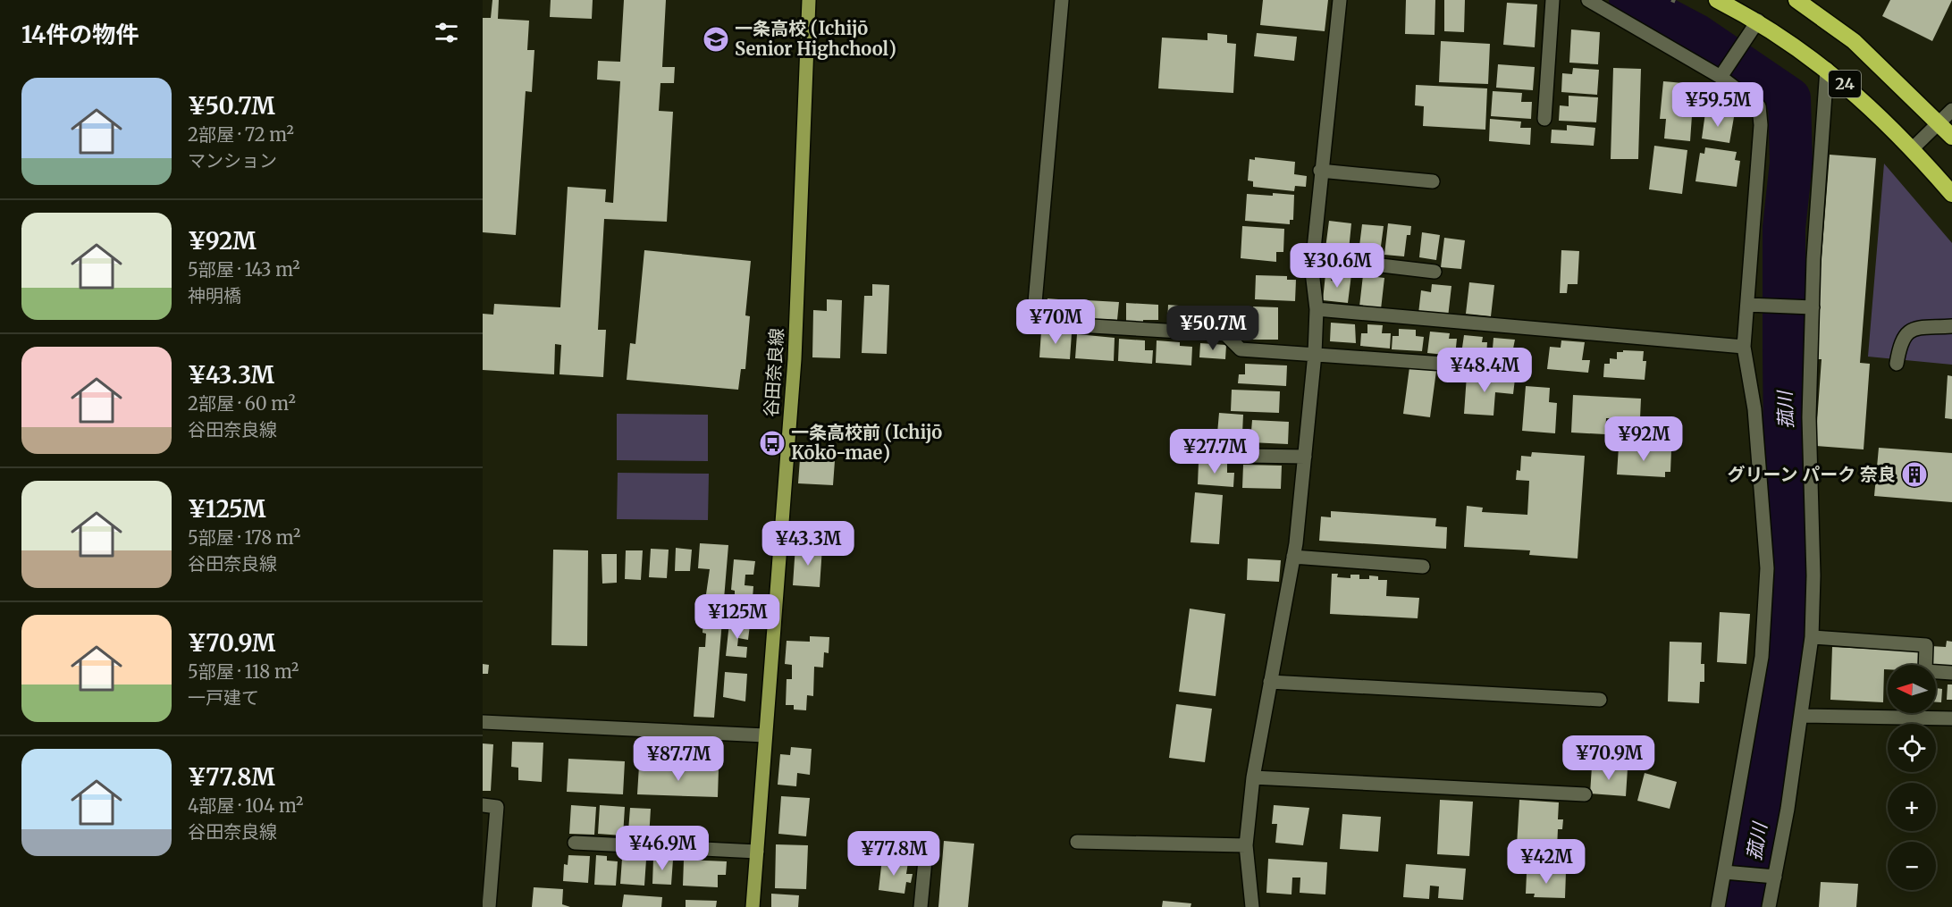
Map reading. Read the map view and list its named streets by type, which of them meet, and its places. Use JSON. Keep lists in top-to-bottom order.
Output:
{
  "streets": {
    "highway": ["24"],
    "main road": ["谷田奈良線"]
  },
  "water": ["菰川"],
  "places": {
    "school or university": ["一条高校 (Ichijō Senior Highchool)"],
    "bus stop": ["一条高校前 (Ichijō Kōkō-mae)"],
    "building": ["グリーン パーク 奈良"]
  },
  "north": "left",
  "page": {
    "heading": "14件の物件",
    "list": [
      {
        "name": "¥50.7M",
        "note": "2部屋 · 72 m² · マンション"
      },
      {
        "name": "¥92M",
        "note": "5部屋 · 143 m² · 神明橋"
      },
      {
        "name": "¥43.3M",
        "note": "2部屋 · 60 m² · 谷田奈良線"
      },
      {
        "name": "¥125M",
        "note": "5部屋 · 178 m² · 谷田奈良線"
      },
      {
        "name": "¥70.9M",
        "note": "5部屋 · 118 m² · 一戸建て"
      },
      {
        "name": "¥77.8M",
        "note": "4部屋 · 104 m² · 谷田奈良線"
      }
    ],
    "price": [
      "¥59.5M",
      "¥30.6M",
      "¥70M",
      "¥50.7M",
      "¥48.4M",
      "¥92M",
      "¥27.7M",
      "¥43.3M",
      "¥125M",
      "¥70.9M",
      "¥87.7M",
      "¥46.9M",
      "¥77.8M",
      "¥42M"
    ],
    "map_buttons": ["+", "−"]
  }
}
